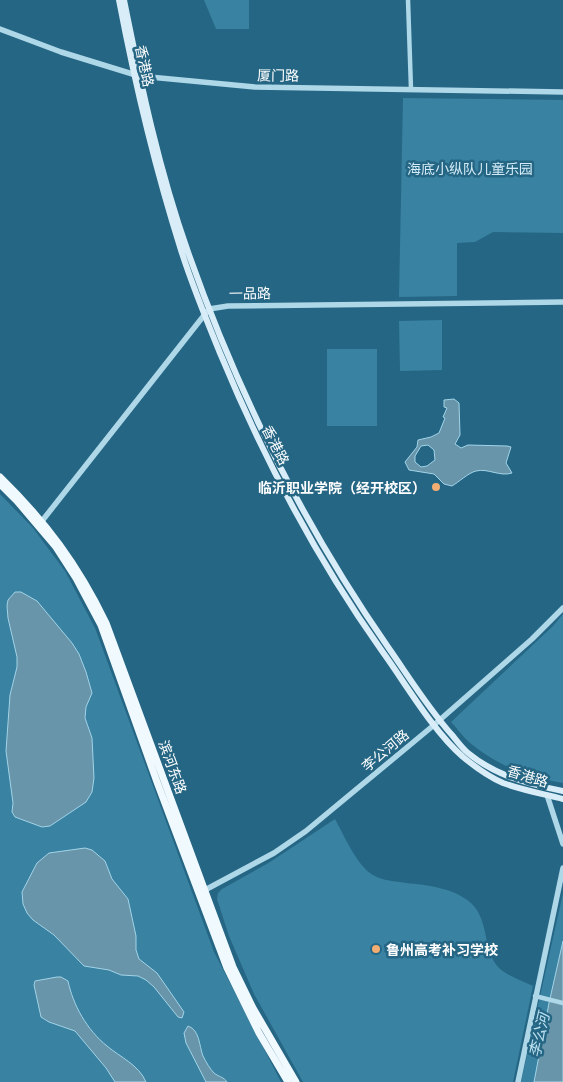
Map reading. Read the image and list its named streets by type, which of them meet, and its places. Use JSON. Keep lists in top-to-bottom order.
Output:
{
  "streets": {
    "main road": ["香港路", "滨河东路"],
    "street": ["厦门路", "一品路", "李公河路"]
  },
  "crossings": [
    ["香港路", "厦门路"],
    ["香港路", "一品路"],
    ["香港路", "李公河路"],
    ["李公河路", "滨河东路"]
  ],
  "water": ["李公河"],
  "parks": ["海底小纵队儿童乐园"],
  "places": ["临沂职业学院（经开校区）", "鲁州高考补习学校"]
}
